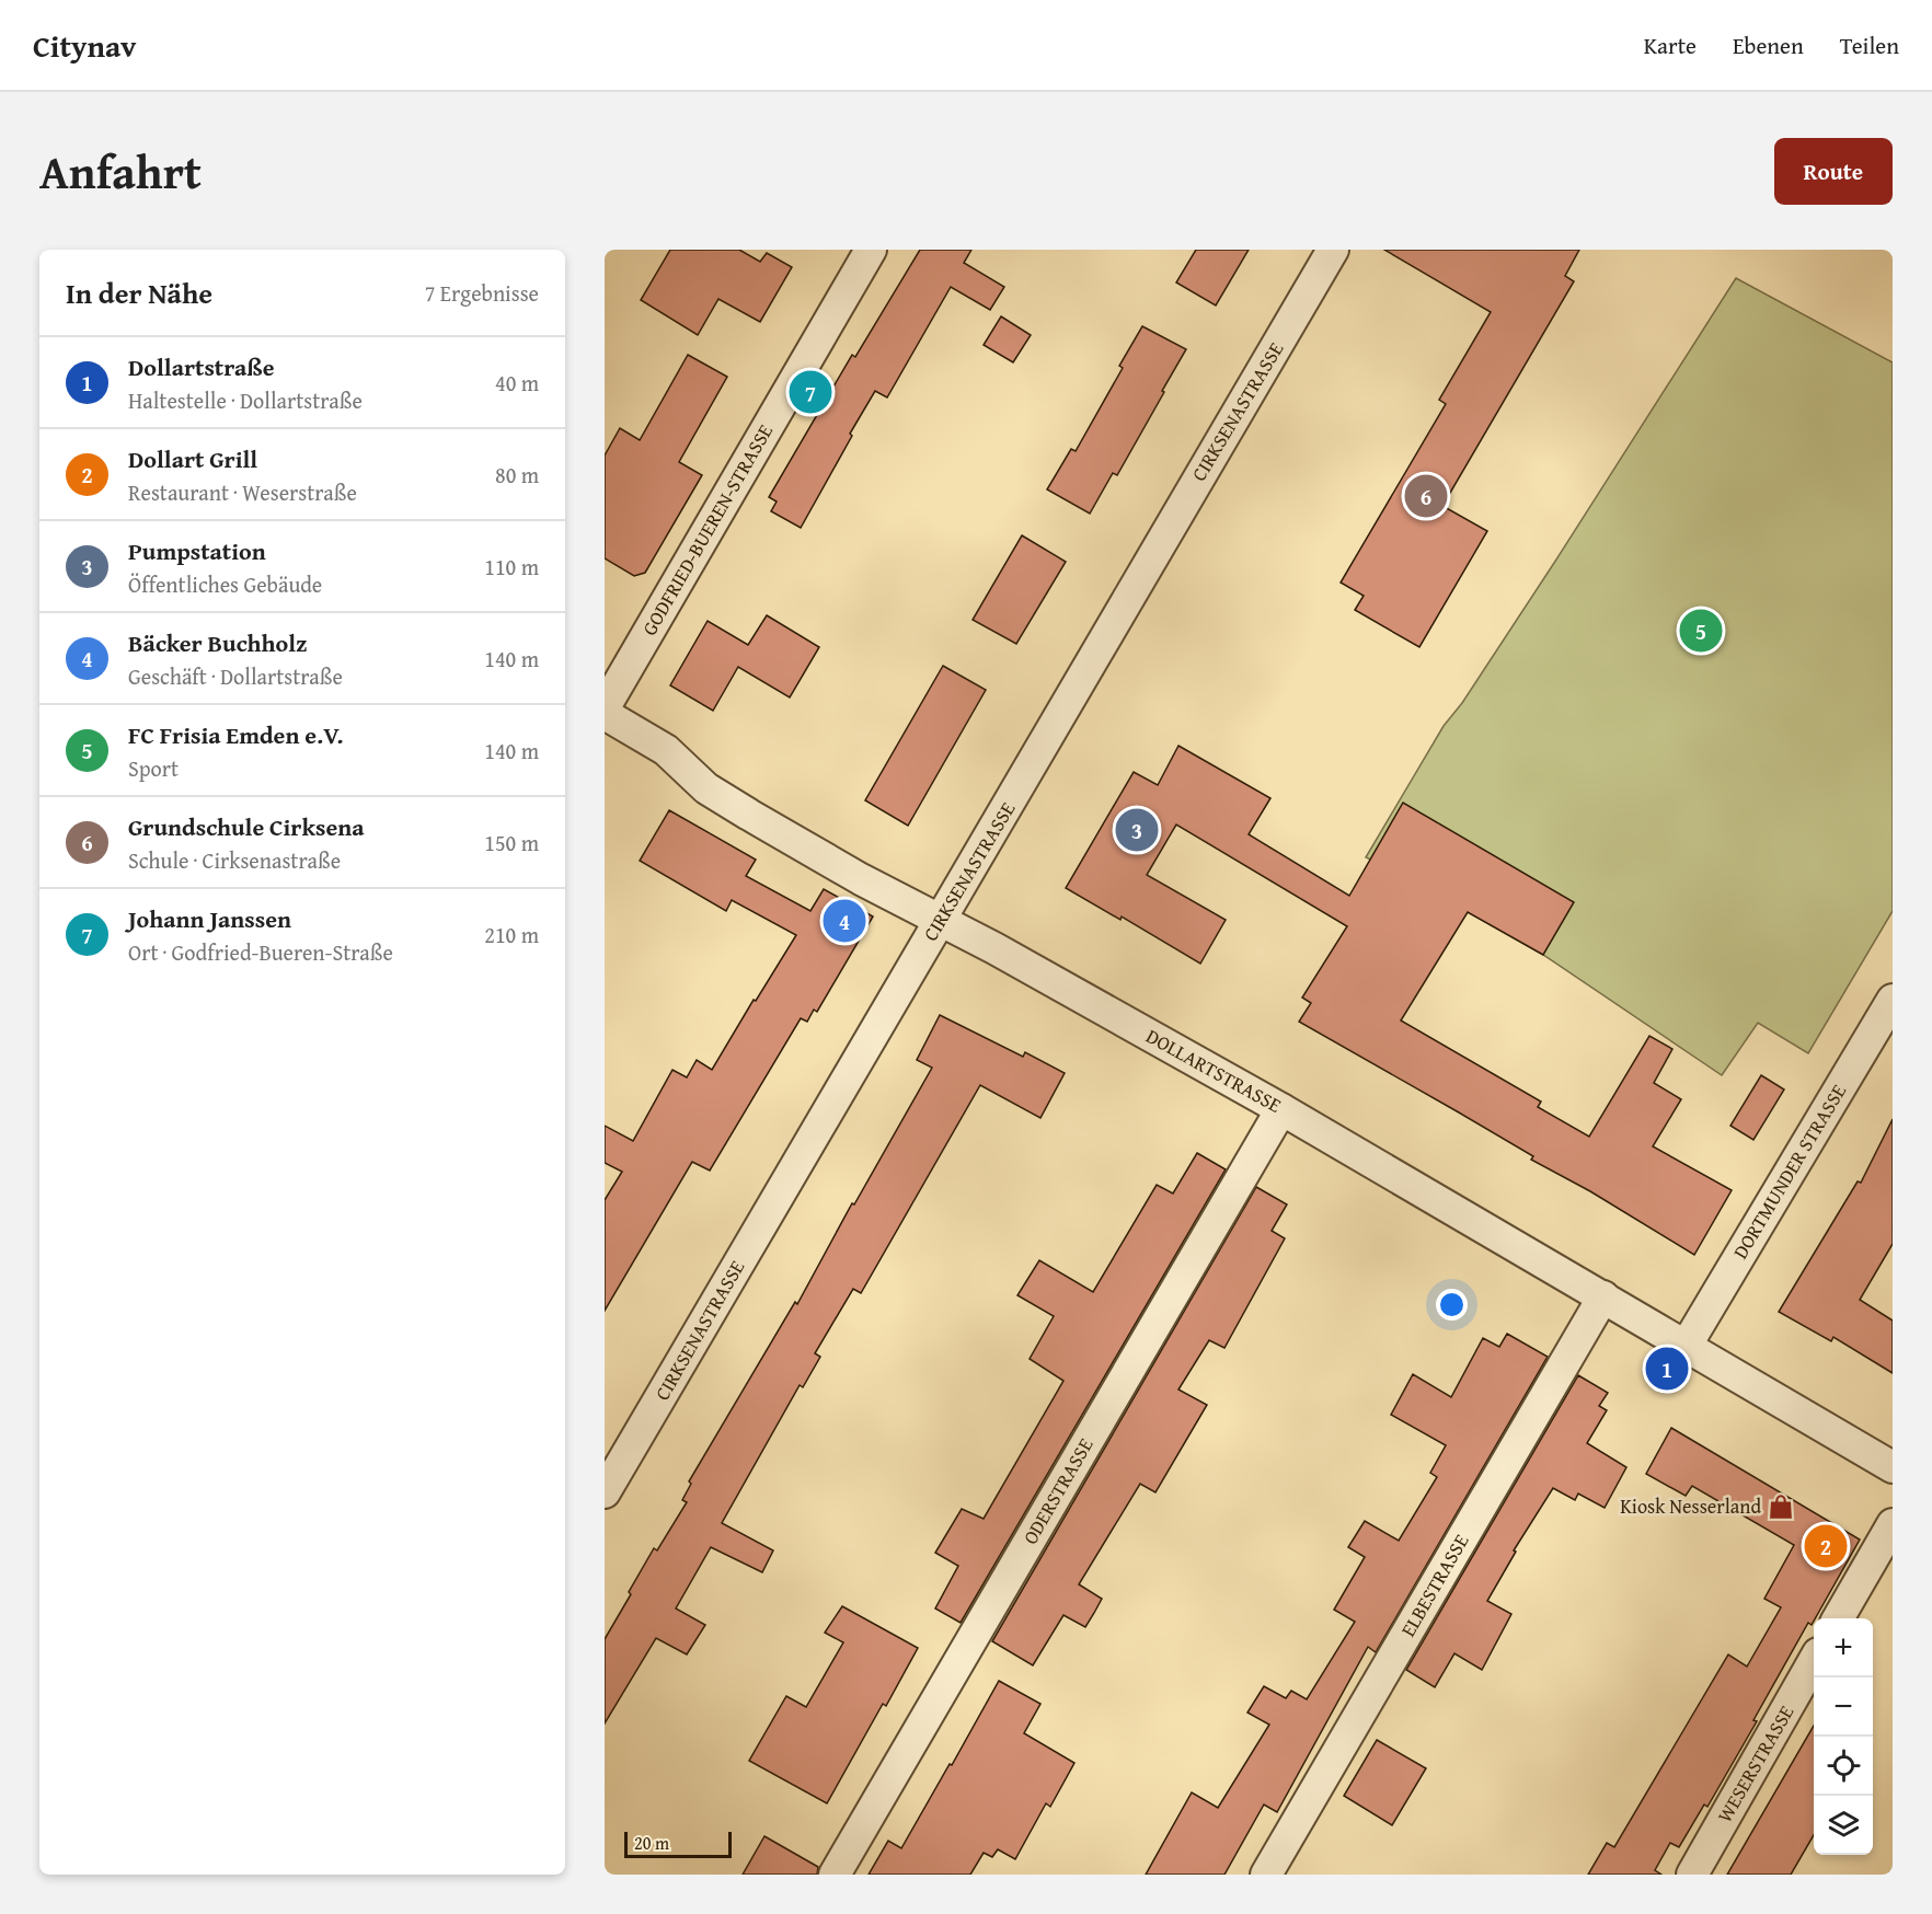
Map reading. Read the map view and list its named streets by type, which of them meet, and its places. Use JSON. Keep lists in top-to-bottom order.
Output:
{
  "streets": {
    "street": [
      "CIRKSENASTRASSE",
      "GODFRIED-BUEREN-STRASSE",
      "DOLLARTSTRASSE",
      "DORTMUNDER STRASSE",
      "ODERSTRASSE",
      "ELBESTRASSE",
      "WESERSTRASSE"
    ]
  },
  "crossings": [
    ["CIRKSENASTRASSE", "DOLLARTSTRASSE"],
    ["DOLLARTSTRASSE", "DORTMUNDER STRASSE"],
    ["DOLLARTSTRASSE", "ODERSTRASSE"],
    ["DOLLARTSTRASSE", "ELBESTRASSE"]
  ],
  "places": {
    "shop": ["Kiosk Nesserland"]
  },
  "scale_bar": "20 m",
  "page": {
    "header": "Citynav",
    "nav": ["Karte", "Ebenen", "Teilen"],
    "title": "Anfahrt",
    "buttons": "Route",
    "heading": ["In der Nähe", "7 Ergebnisse"],
    "list": [
      {
        "mark": "1",
        "name": "Dollartstraße",
        "note": "Haltestelle · Dollartstraße",
        "value": "40 m"
      },
      {
        "mark": "2",
        "name": "Dollart Grill",
        "note": "Restaurant · Weserstraße",
        "value": "80 m"
      },
      {
        "mark": "3",
        "name": "Pumpstation",
        "note": "Öffentliches Gebäude",
        "value": "110 m"
      },
      {
        "mark": "4",
        "name": "Bäcker Buchholz",
        "note": "Geschäft · Dollartstraße",
        "value": "140 m"
      },
      {
        "mark": "5",
        "name": "FC Frisia Emden e.V.",
        "note": "Sport",
        "value": "140 m"
      },
      {
        "mark": "6",
        "name": "Grundschule Cirksena",
        "note": "Schule · Cirksenastraße",
        "value": "150 m"
      },
      {
        "mark": "7",
        "name": "Johann Janssen",
        "note": "Ort · Godfried-Bueren-Straße",
        "value": "210 m"
      }
    ],
    "pins": [
      "7",
      "6",
      "5",
      "3",
      "4",
      "1",
      "2"
    ],
    "map_buttons": ["+", "−"],
    "scale": "20 m"
  }
}
